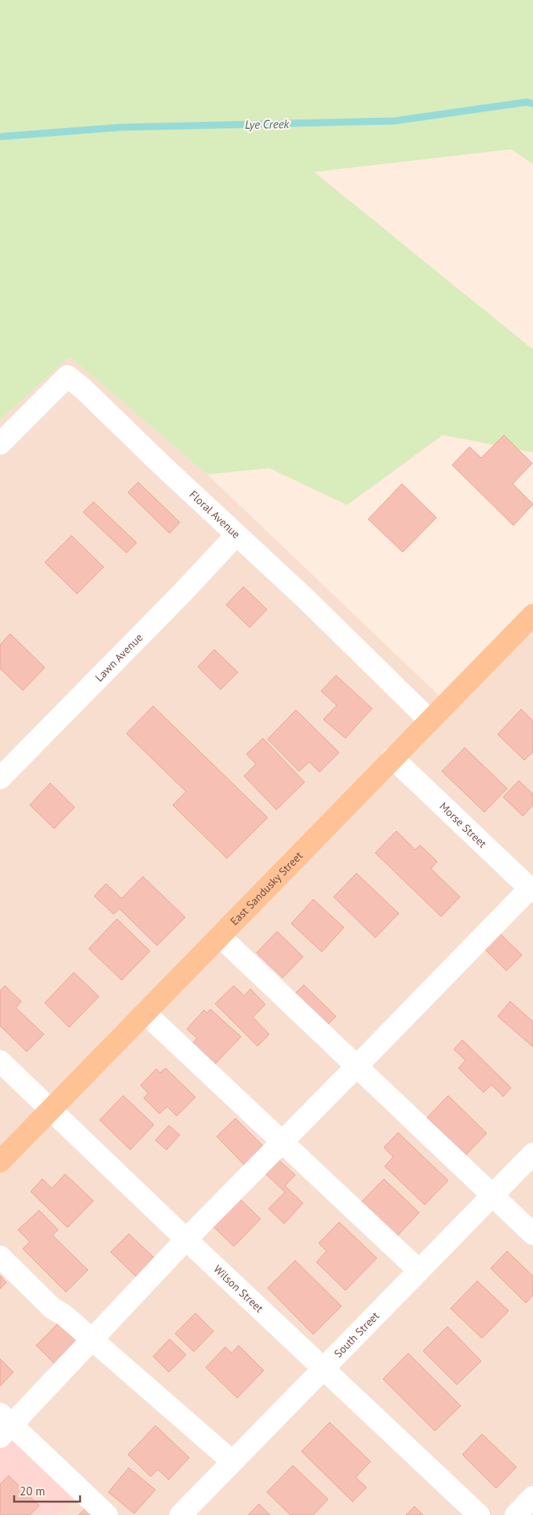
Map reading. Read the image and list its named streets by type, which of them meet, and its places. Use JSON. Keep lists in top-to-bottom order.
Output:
{
  "streets": {
    "main road": ["East Sandusky Street"],
    "street": [
      "Floral Avenue",
      "Lawn Avenue",
      "Morse Street",
      "Wilson Street",
      "South Street"
    ]
  },
  "crossings": [
    ["Floral Avenue", "Lawn Avenue"],
    ["Floral Avenue", "East Sandusky Street"],
    ["Morse Street", "East Sandusky Street"],
    ["East Sandusky Street", "Wilson Street"],
    ["Wilson Street", "South Street"]
  ],
  "water": ["Lye Creek"],
  "scale_bar": "20 m"
}
